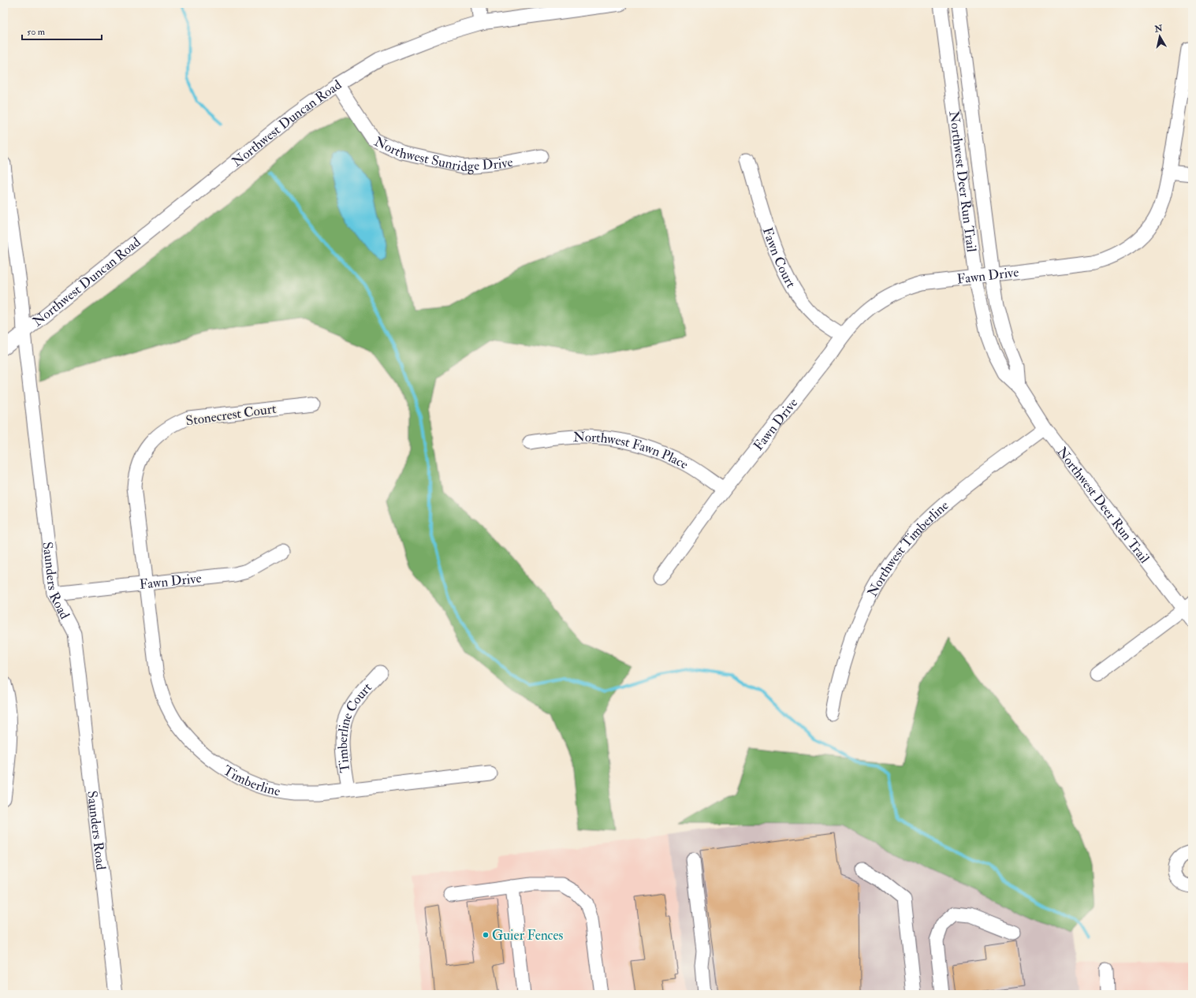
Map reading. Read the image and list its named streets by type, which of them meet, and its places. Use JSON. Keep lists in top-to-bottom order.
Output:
{
  "streets": {
    "street": [
      "Northwest Duncan Road",
      "Northwest Sunridge Drive",
      "Northwest Deer Run Trail",
      "Fawn Court",
      "Fawn Drive",
      "Stonecrest Court",
      "Northwest Fawn Place",
      "Northwest Timberline",
      "Saunders Road",
      "Timberline Court",
      "Timberline"
    ]
  },
  "crossings": [
    ["Northwest Duncan Road", "Northwest Sunridge Drive"],
    ["Northwest Duncan Road", "Saunders Road"],
    ["Northwest Deer Run Trail", "Fawn Drive"],
    ["Northwest Deer Run Trail", "Northwest Timberline"],
    ["Fawn Court", "Fawn Drive"],
    ["Fawn Drive", "Stonecrest Court"],
    ["Fawn Drive", "Northwest Fawn Place"],
    ["Fawn Drive", "Saunders Road"],
    ["Fawn Drive", "Timberline"],
    ["Stonecrest Court", "Timberline"],
    ["Timberline Court", "Timberline"]
  ],
  "places": ["Guier Fences"],
  "scale_bar": "50 m",
  "north": "top"
}
